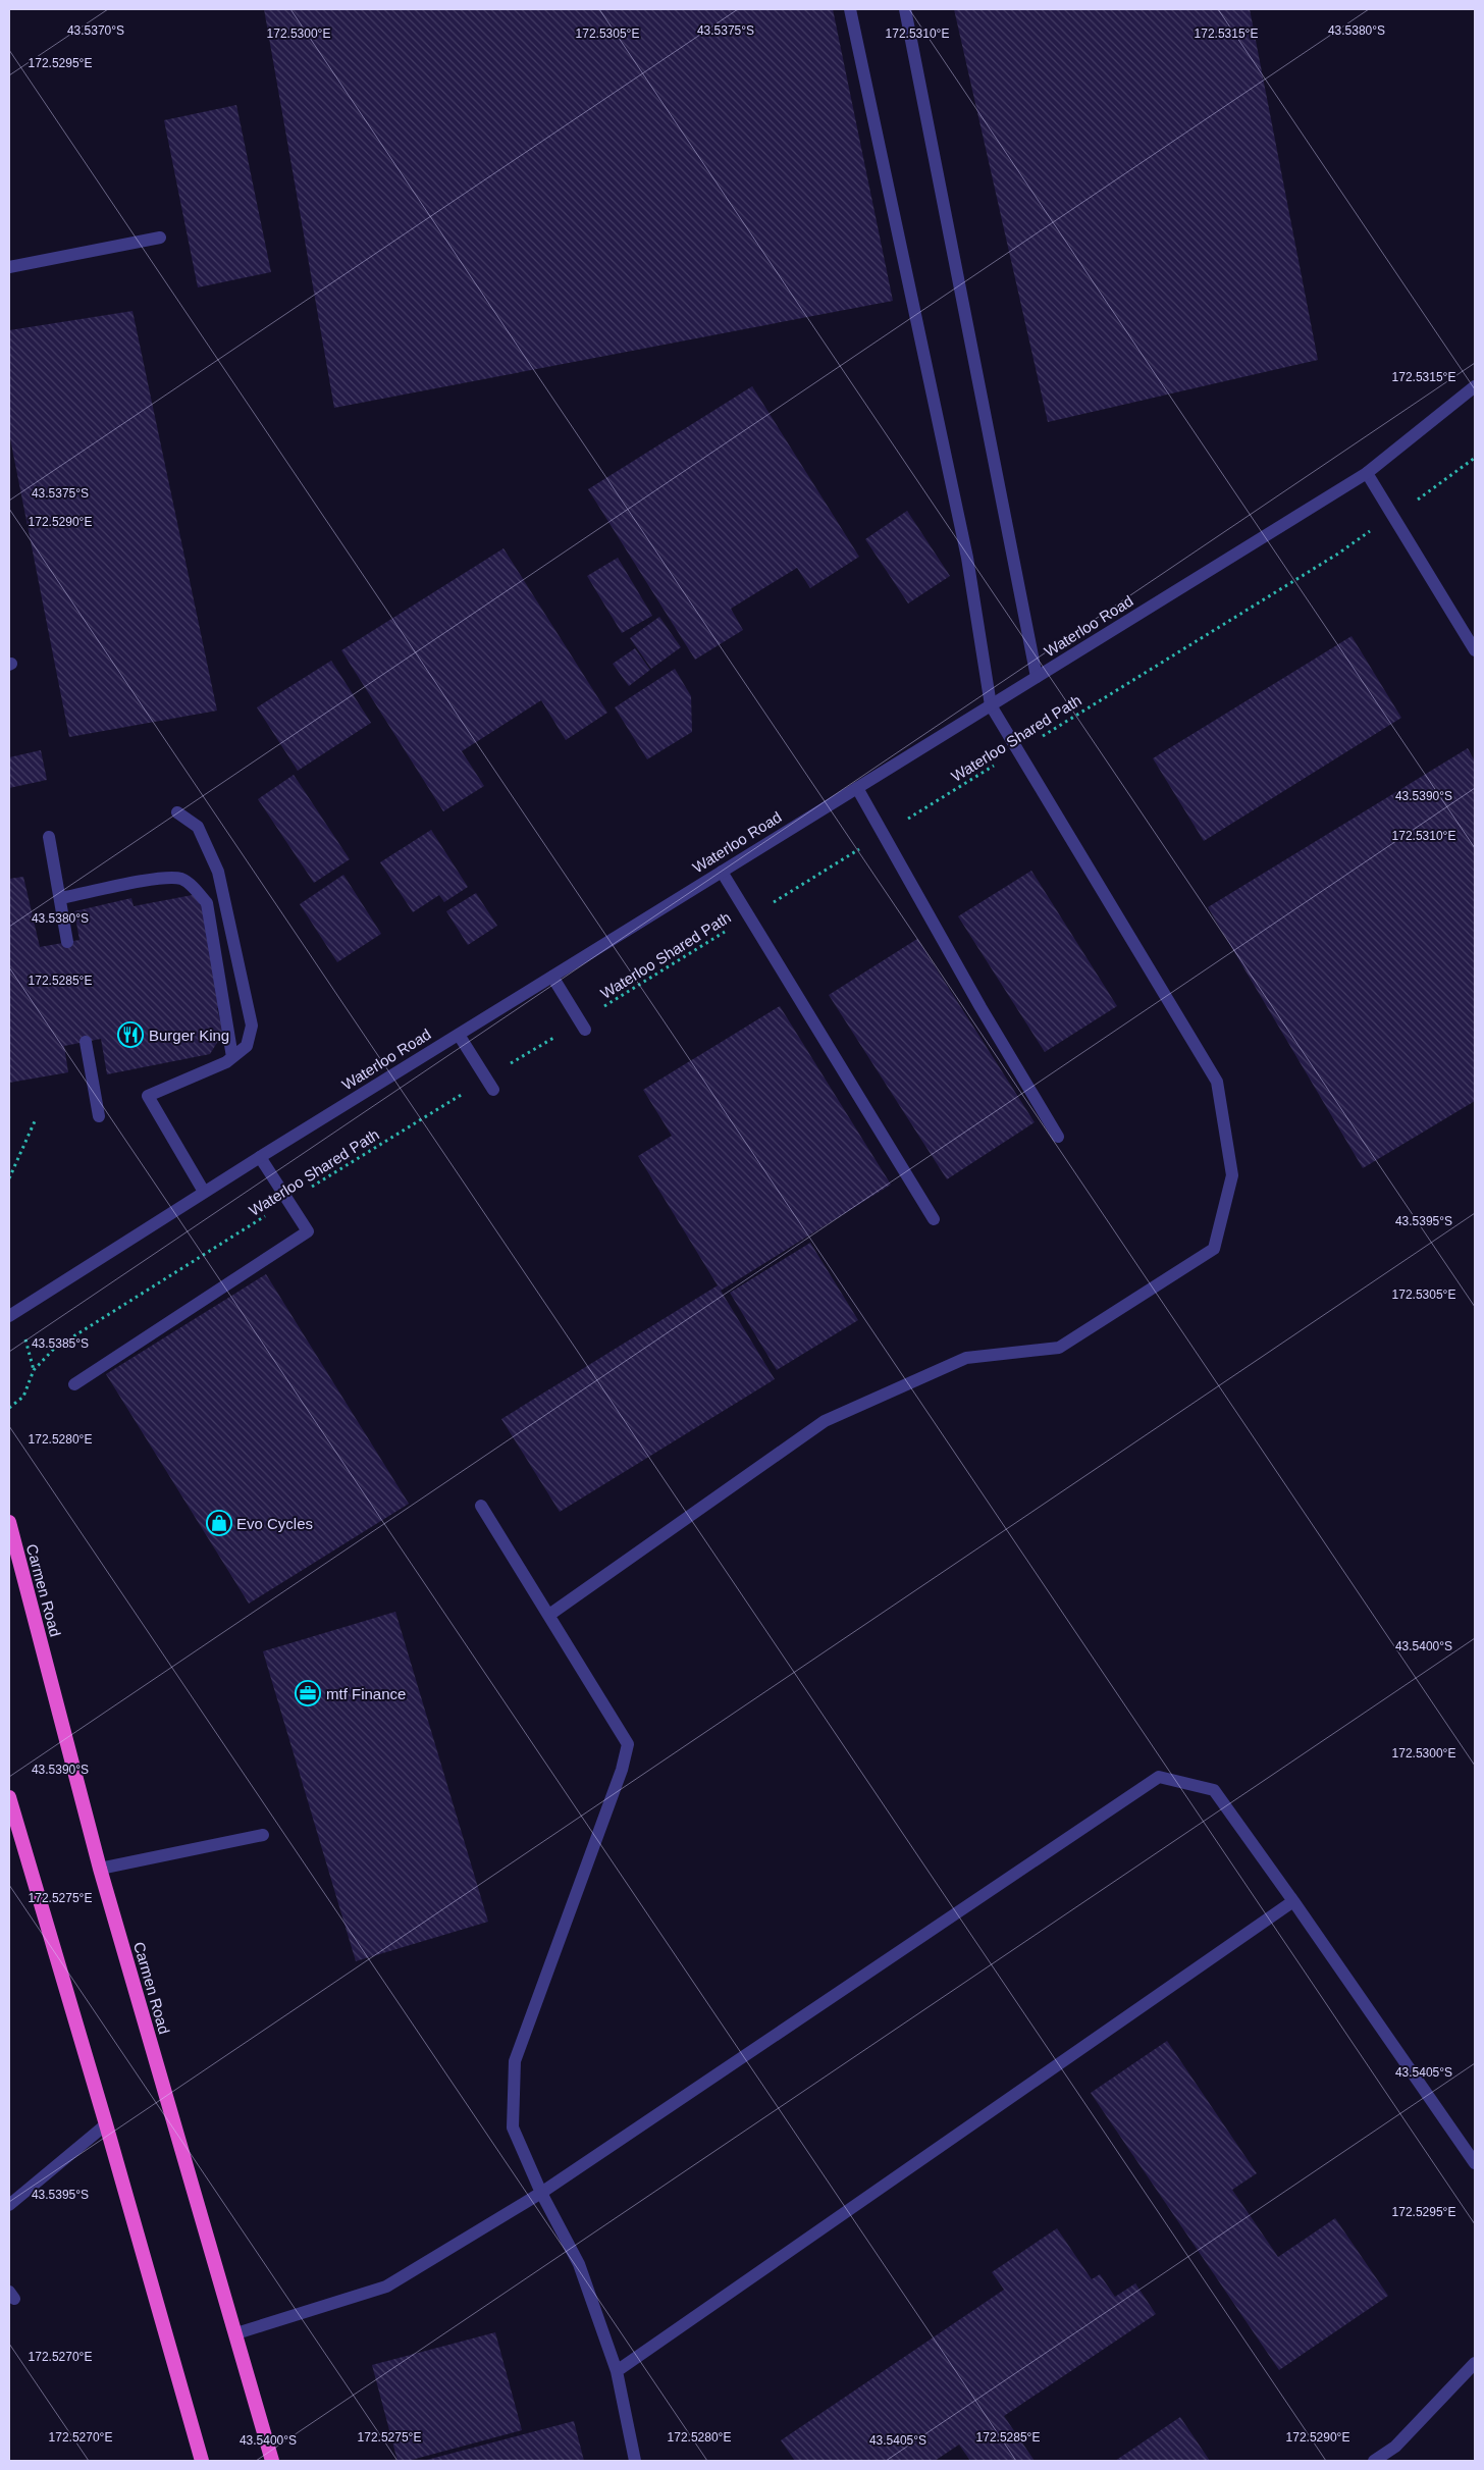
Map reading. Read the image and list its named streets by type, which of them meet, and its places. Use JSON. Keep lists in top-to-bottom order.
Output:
{
  "streets": {
    "highway": ["Carmen Road"],
    "street": ["Waterloo Road"],
    "path": ["Waterloo Shared Path"]
  },
  "places": {
    "restaurant": ["Burger King"],
    "shop": ["Evo Cycles"],
    "office": ["mtf Finance"]
  },
  "coordinates": [
    "43.5370°S",
    "43.5375°S",
    "43.5380°S",
    "172.5300°E",
    "172.5305°E",
    "172.5310°E",
    "172.5315°E",
    "172.5295°E",
    "172.5290°E",
    "43.5390°S",
    "172.5285°E",
    "43.5395°S",
    "43.5385°S",
    "172.5280°E",
    "43.5400°S",
    "172.5275°E",
    "43.5405°S",
    "172.5270°E"
  ]
}
